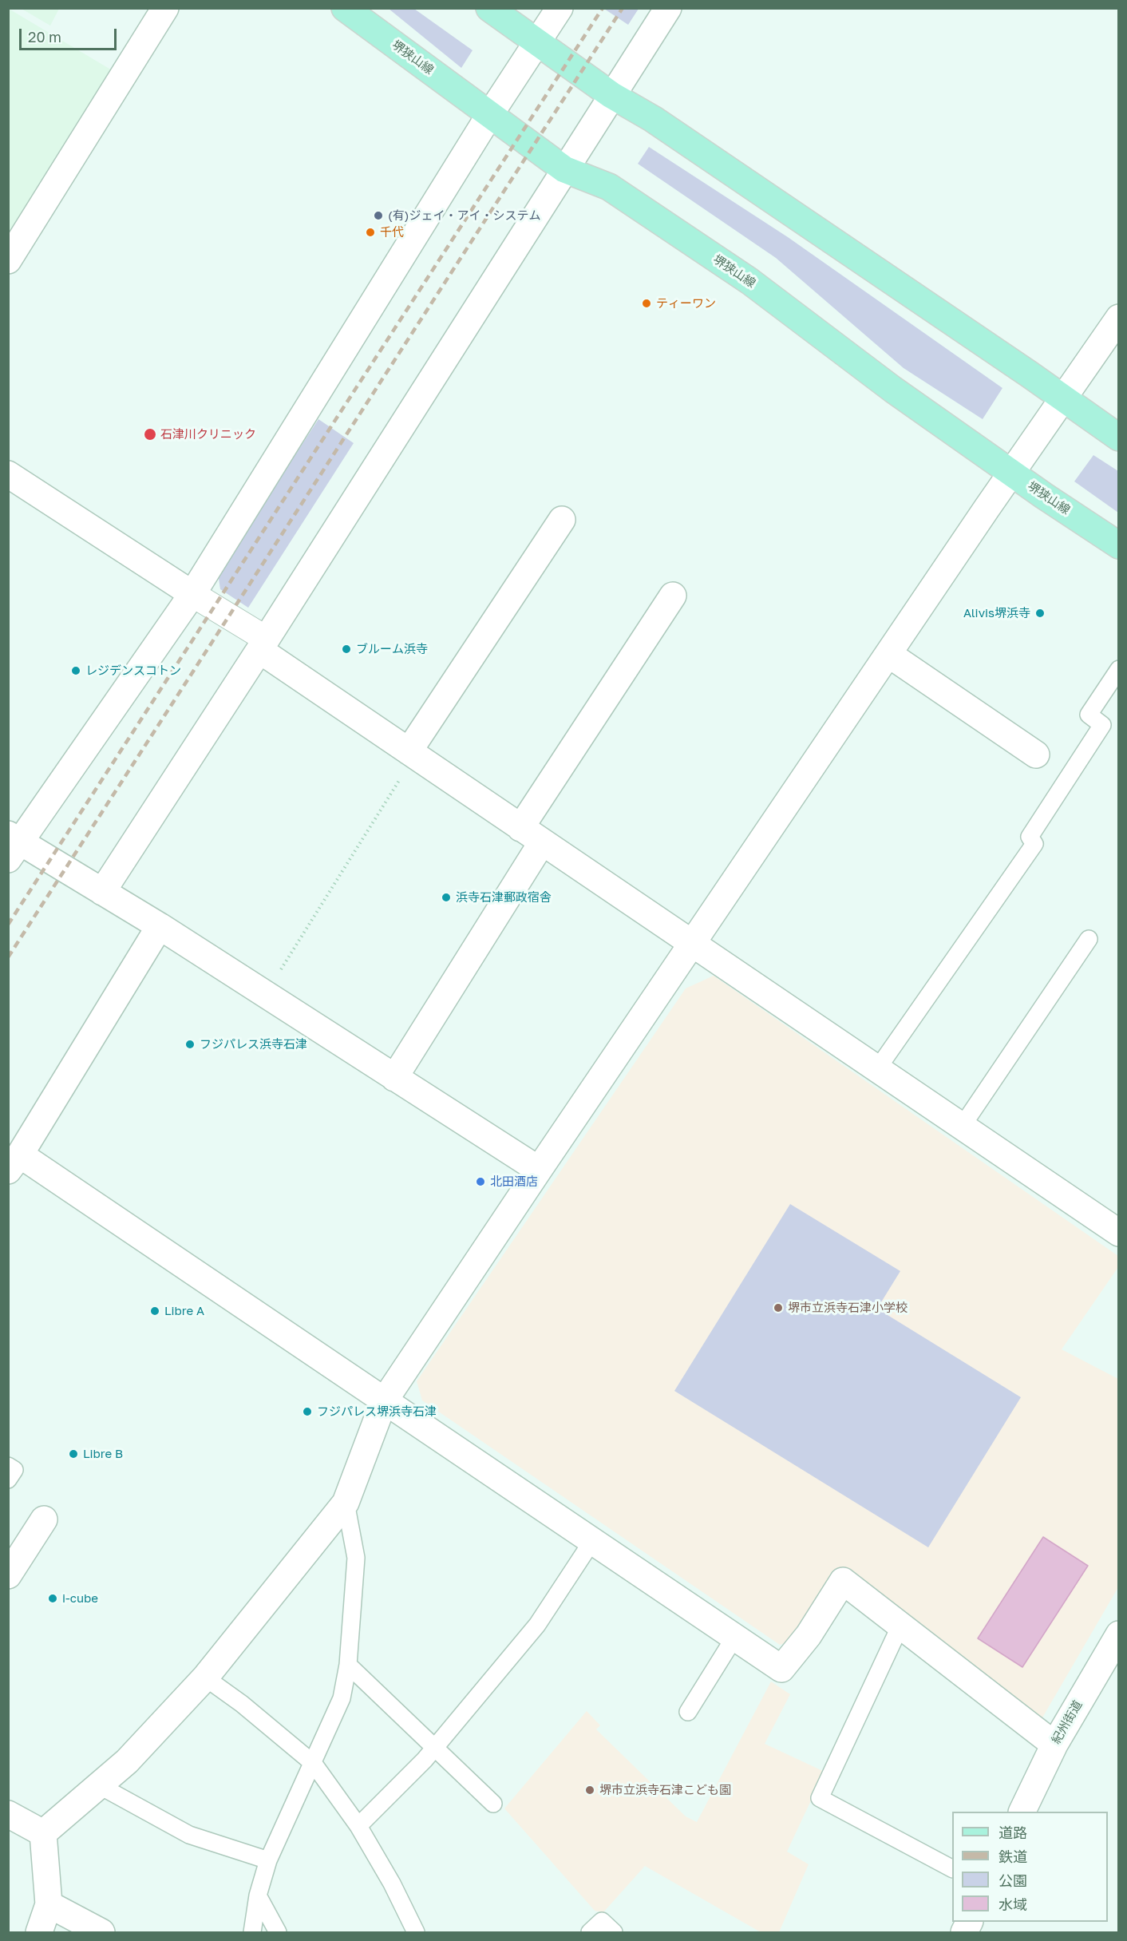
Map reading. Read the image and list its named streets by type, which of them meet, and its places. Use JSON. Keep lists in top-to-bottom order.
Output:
{
  "streets": {
    "main road": ["堺狭山線"],
    "street": ["紀州街道"]
  },
  "places": [
    "(有)ジェイ・アイ・システム",
    "千代",
    "ティーワン",
    "石津川クリニック",
    "Alivis堺浜寺",
    "ブルーム浜寺",
    "レジデンスコトン",
    "浜寺石津郵政宿舎",
    "フジパレス浜寺石津",
    "北田酒店",
    "堺市立浜寺石津小学校",
    "Libre A",
    "フジパレス堺浜寺石津",
    "Libre B",
    "i-cube",
    "堺市立浜寺石津こども園"
  ],
  "legend": [
    "道路",
    "鉄道",
    "公園",
    "水域"
  ],
  "scale_bar": "20 m"
}
